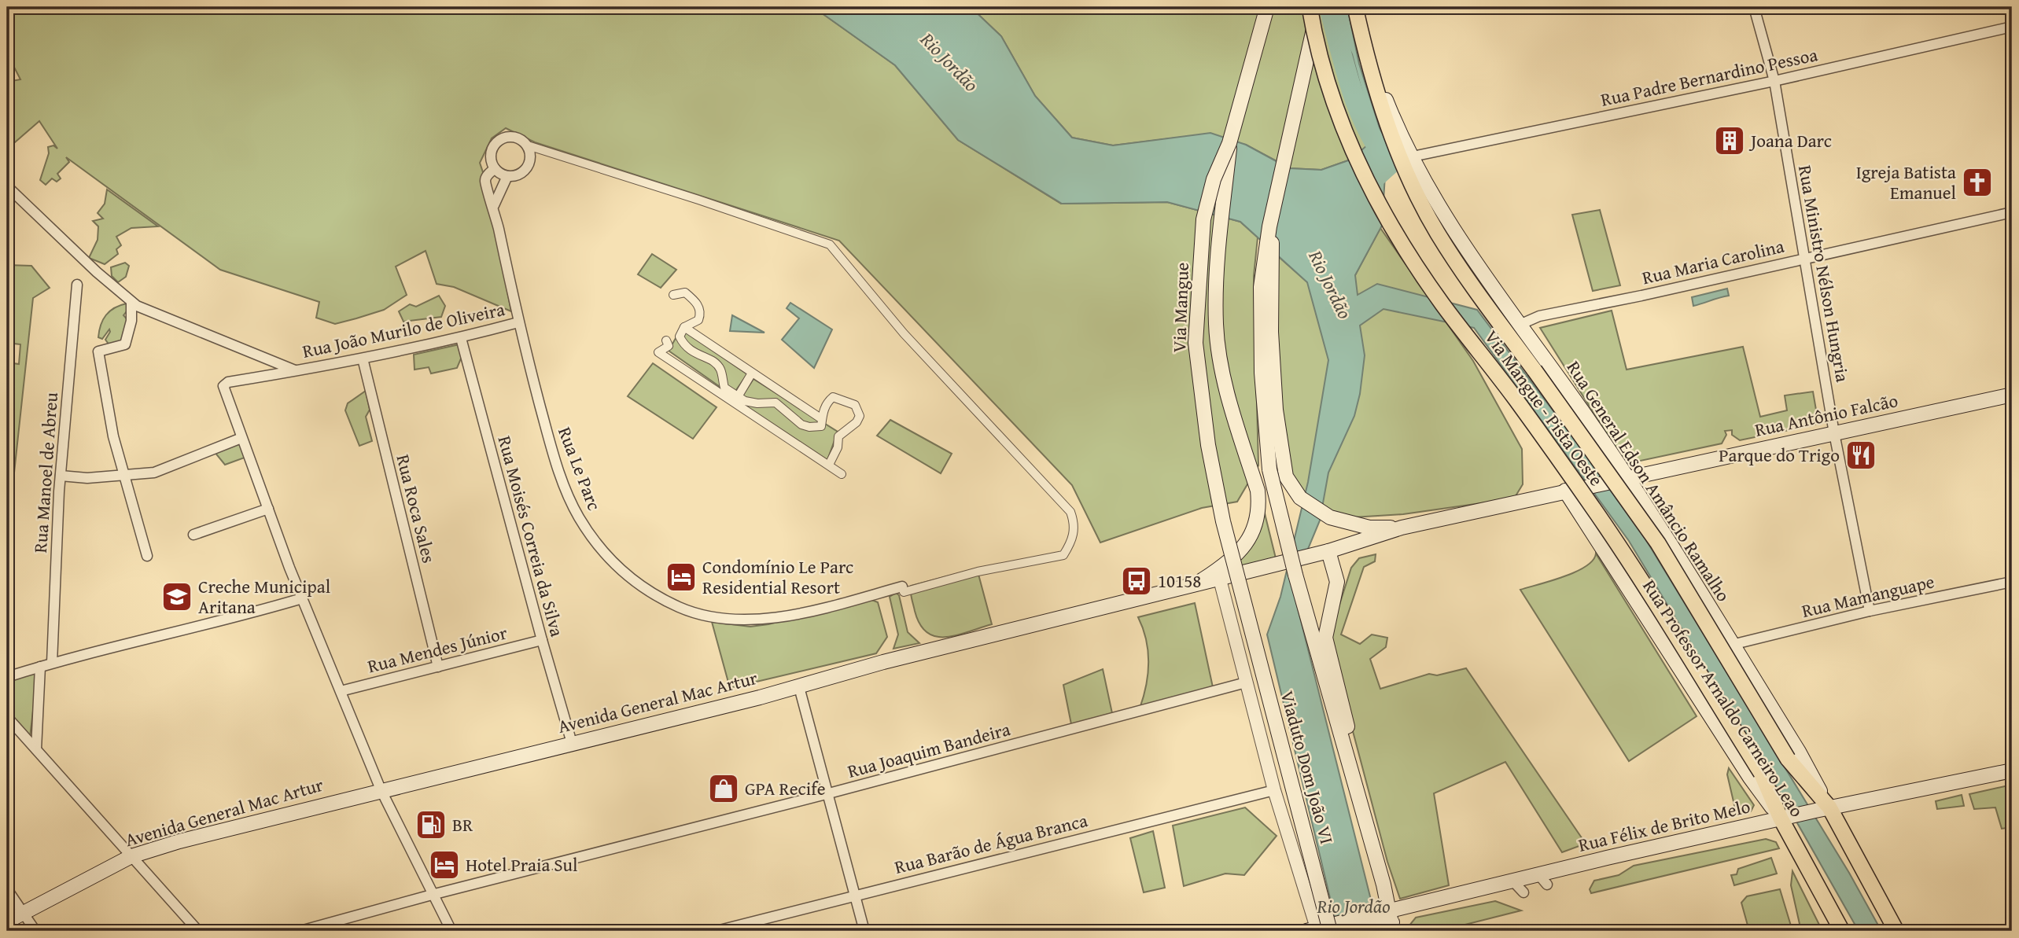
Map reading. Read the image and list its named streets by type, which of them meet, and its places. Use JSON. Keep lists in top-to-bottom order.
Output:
{
  "streets": {
    "main road": [
      "Via Mangue",
      "Via Mangue - Pista Oeste",
      "Rua Antônio Falcão",
      "Rua General Edson Amâncio Ramalho",
      "Rua Professor Arnaldo Carneiro Leao",
      "Avenida General Mac Artur",
      "Viaduto Dom João VI",
      "Rua Félix de Brito Melo"
    ],
    "street": [
      "Rua Padre Bernardino Pessoa",
      "Rua Maria Carolina",
      "Rua Ministro Nélson Hungria",
      "Rua João Murilo de Oliveira",
      "Rua Le Parc",
      "Rua Manoel de Abreu",
      "Rua Roca Sales",
      "Rua Moisés Correia da Silva",
      "Rua Mamanguape",
      "Rua Mendes Júnior",
      "Rua Joaquim Bandeira",
      "Rua Barão de Água Branca"
    ]
  },
  "crossings": [
    ["Rua Padre Bernardino Pessoa", "Rua Ministro Nélson Hungria"],
    ["Rua Padre Bernardino Pessoa", "Rua General Edson Amâncio Ramalho"],
    ["Rua Maria Carolina", "Rua Ministro Nélson Hungria"],
    ["Rua Maria Carolina", "Rua General Edson Amâncio Ramalho"],
    ["Rua Ministro Nélson Hungria", "Rua Antônio Falcão"],
    ["Rua Ministro Nélson Hungria", "Rua Mamanguape"],
    ["Via Mangue", "Viaduto Dom João VI"],
    ["Rua João Murilo de Oliveira", "Rua Le Parc"],
    ["Rua João Murilo de Oliveira", "Rua Roca Sales"],
    ["Rua João Murilo de Oliveira", "Rua Moisés Correia da Silva"],
    ["Via Mangue - Pista Oeste", "Rua Professor Arnaldo Carneiro Leao"],
    ["Via Mangue - Pista Oeste", "Rua Félix de Brito Melo"],
    ["Rua Antônio Falcão", "Rua General Edson Amâncio Ramalho"],
    ["Rua Antônio Falcão", "Rua Professor Arnaldo Carneiro Leao"],
    ["Rua Antônio Falcão", "Avenida General Mac Artur"],
    ["Rua General Edson Amâncio Ramalho", "Rua Mamanguape"],
    ["Rua General Edson Amâncio Ramalho", "Rua Félix de Brito Melo"],
    ["Rua Roca Sales", "Rua Mendes Júnior"],
    ["Rua Moisés Correia da Silva", "Rua Mendes Júnior"],
    ["Rua Moisés Correia da Silva", "Avenida General Mac Artur"],
    ["Rua Professor Arnaldo Carneiro Leao", "Rua Félix de Brito Melo"]
  ],
  "water": ["Rio Jordão"],
  "places": {
    "building": ["Joana Darc"],
    "church": ["Igreja Batista Emanuel"],
    "restaurant": ["Parque do Trigo"],
    "hotel": ["Condomínio Le Parc Residential Resort", "Hotel Praia Sul"],
    "bus stop": ["10158"],
    "school or university": ["Creche Municipal Aritana"],
    "shop": ["GPA Recife"],
    "fuel station": ["BR"]
  }
}
